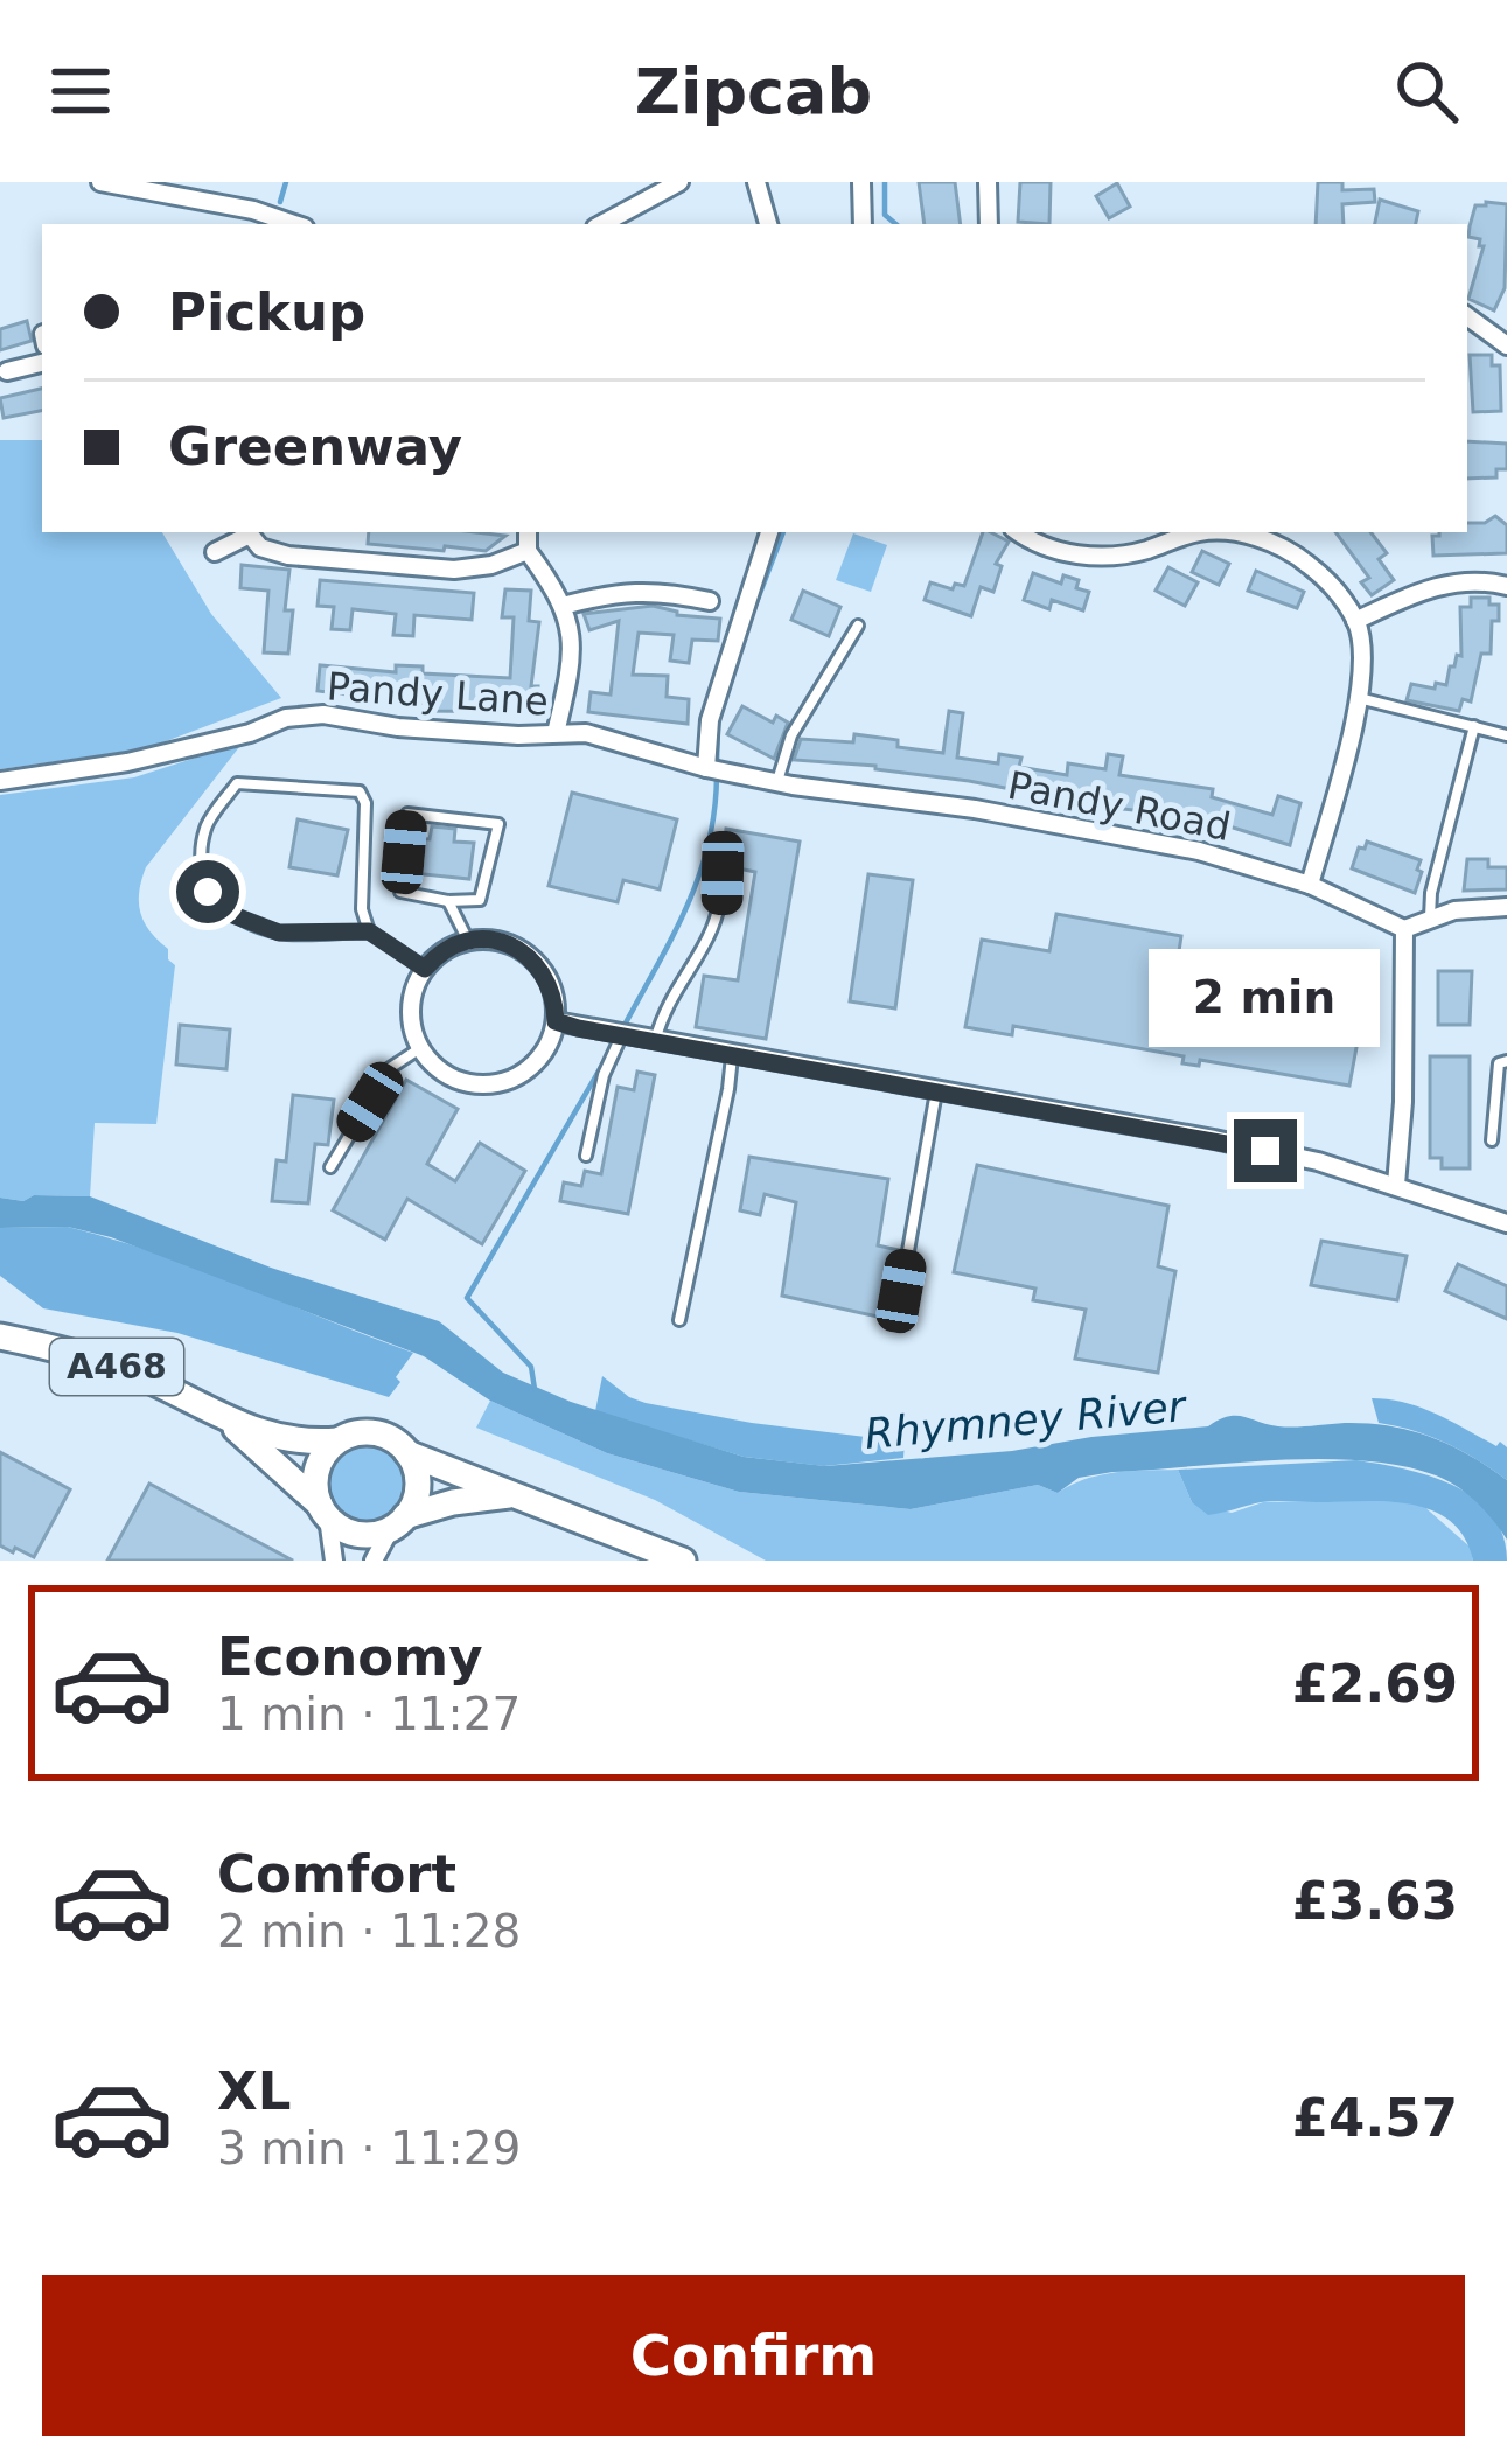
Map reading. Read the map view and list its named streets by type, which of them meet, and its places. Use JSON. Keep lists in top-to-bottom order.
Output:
{
  "streets": {
    "main road": ["A468"],
    "street": ["Pandy Lane", "Pandy Road"]
  },
  "crossings": [
    ["Pandy Lane", "Pandy Road"]
  ],
  "water": ["Rhymney River"],
  "page": {
    "header": "Zipcab",
    "banner": ["Pickup", "Greenway"],
    "bubble": "2 min",
    "list": [
      {
        "name": "Economy",
        "note": "1 min · 11:27",
        "value": "£2.69"
      },
      {
        "name": "Comfort",
        "note": "2 min · 11:28",
        "value": "£3.63"
      },
      {
        "name": "XL",
        "note": "3 min · 11:29",
        "value": "£4.57"
      }
    ],
    "buttons": "Confirm"
  }
}
